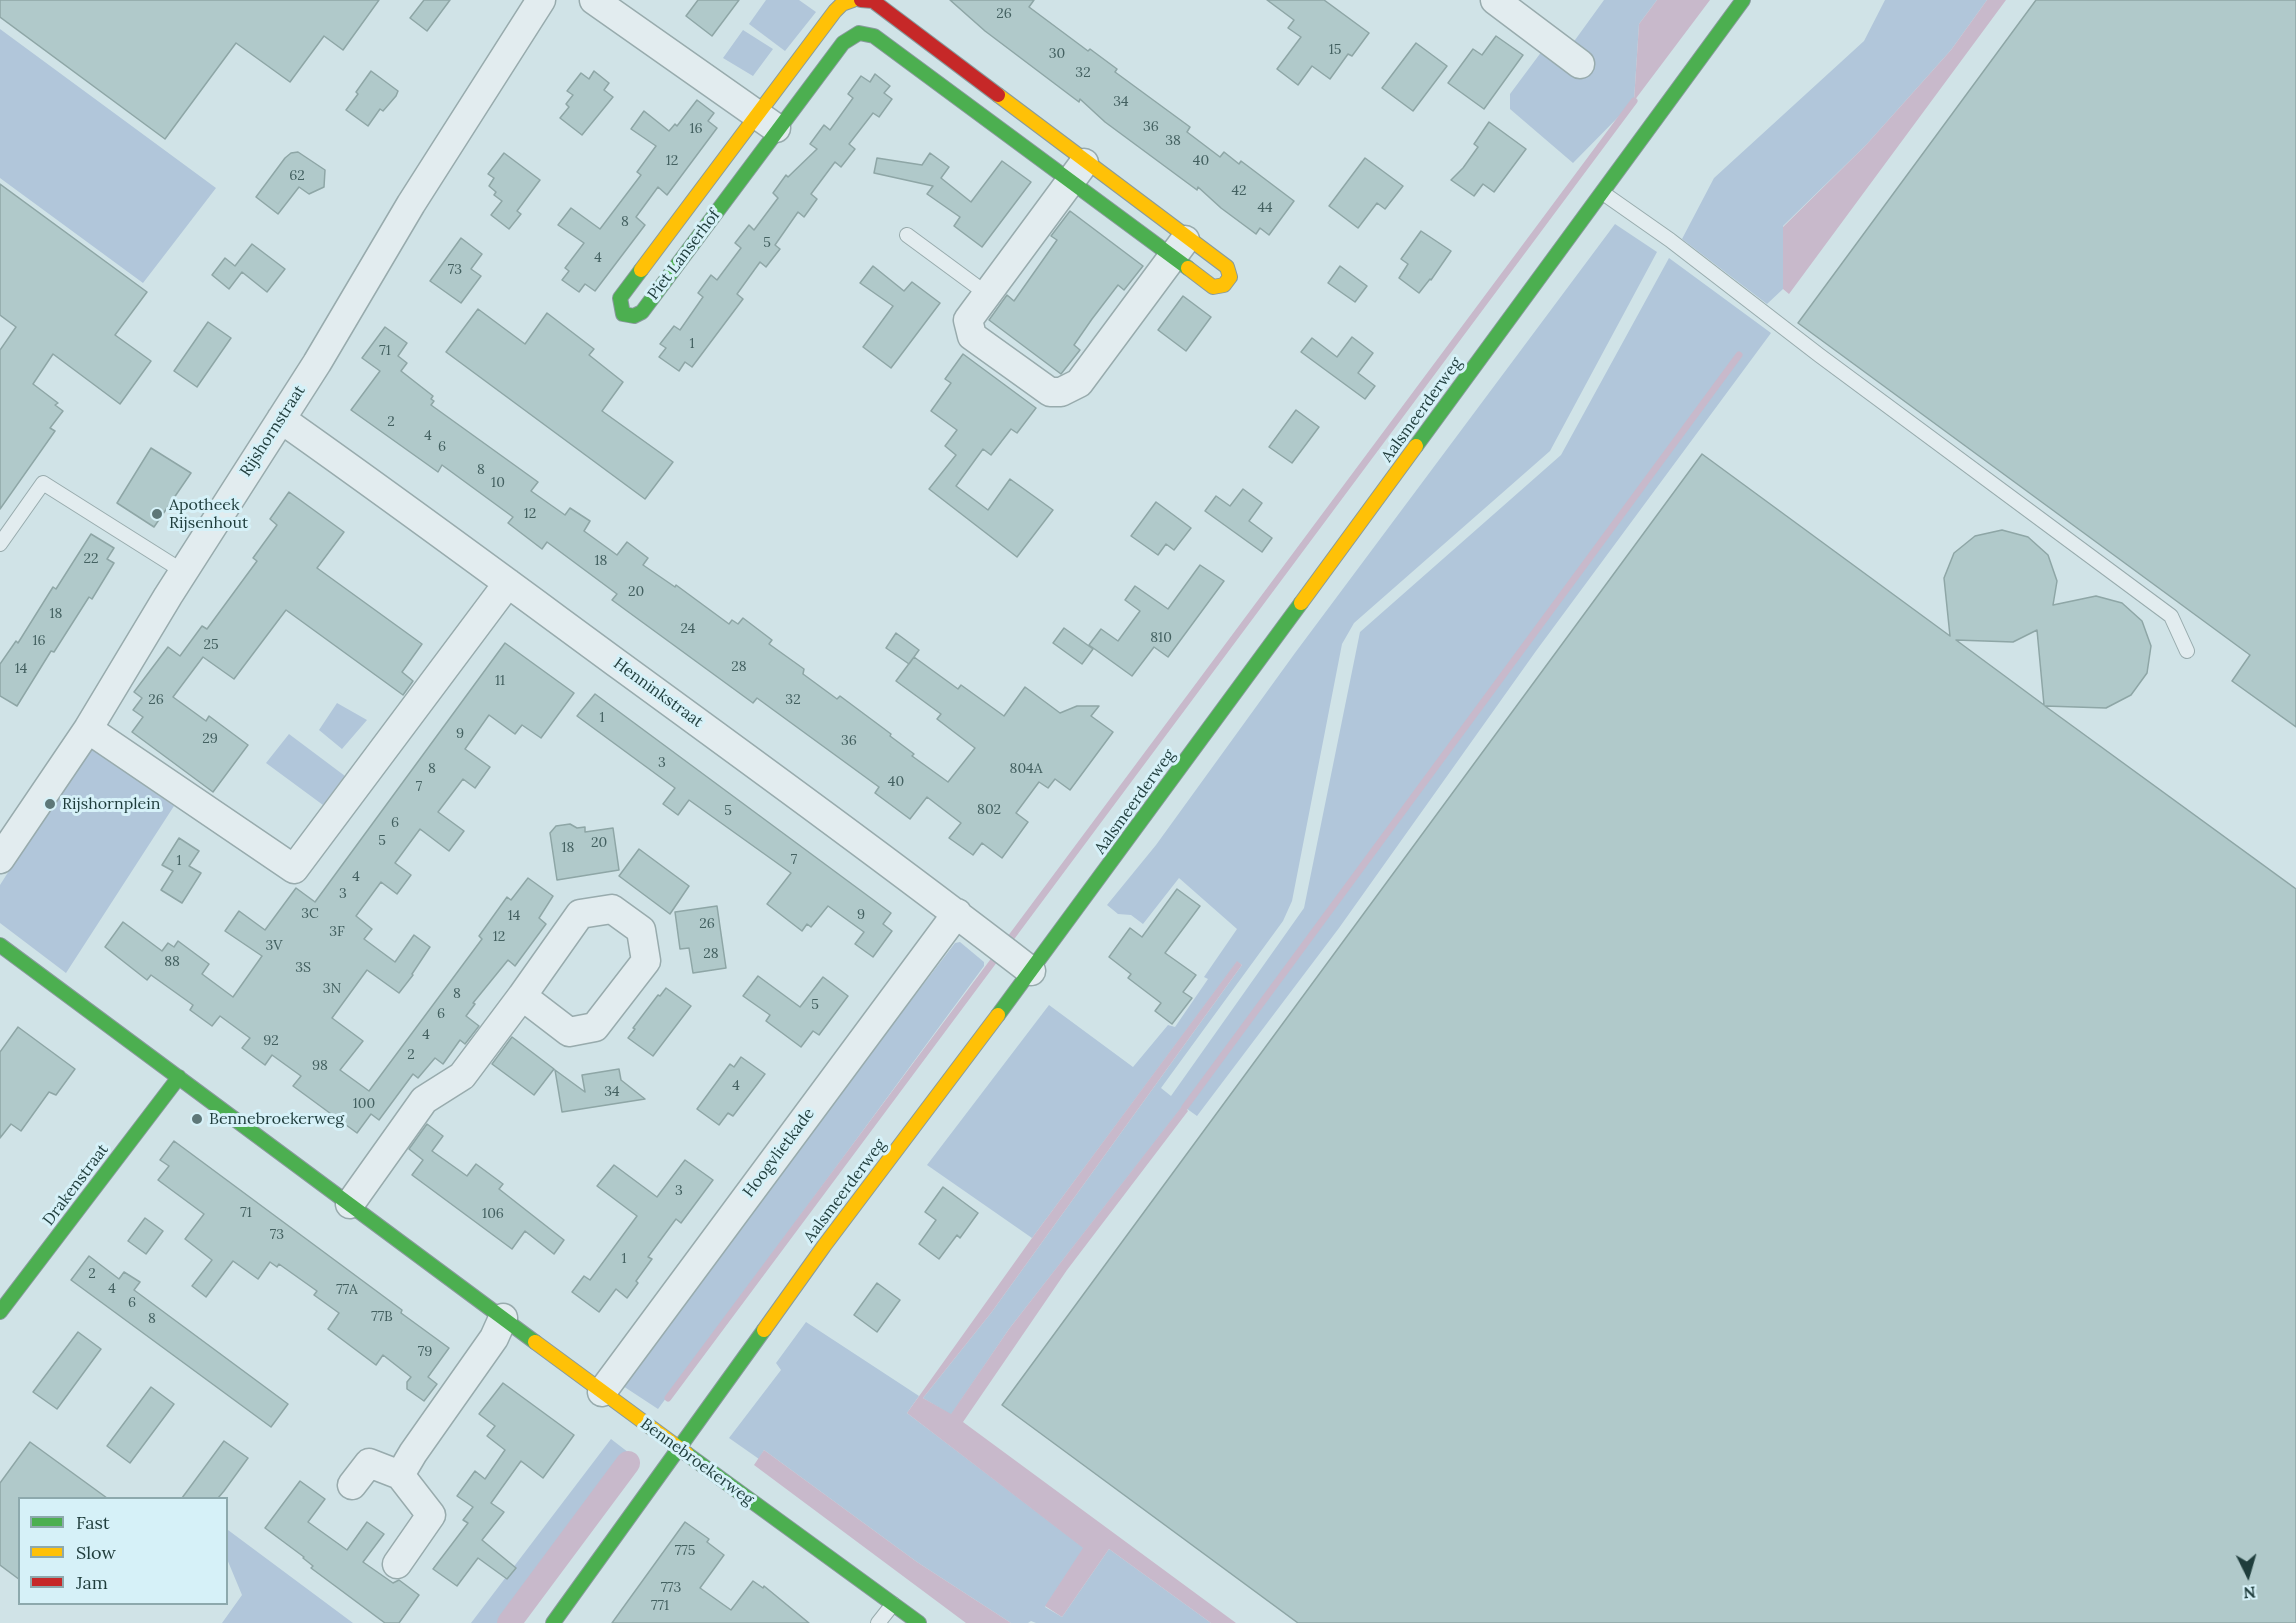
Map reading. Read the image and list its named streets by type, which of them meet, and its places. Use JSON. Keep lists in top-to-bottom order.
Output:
{
  "streets": {
    "street": [
      "Piet Lanserhof",
      "Aalsmeerderweg",
      "Rijshornstraat",
      "Henninkstraat",
      "Hoogvlietkade",
      "Drakenstraat",
      "Bennebroekerweg"
    ]
  },
  "crossings": [
    ["Aalsmeerderweg", "Henninkstraat"],
    ["Aalsmeerderweg", "Bennebroekerweg"],
    ["Rijshornstraat", "Henninkstraat"],
    ["Henninkstraat", "Hoogvlietkade"],
    ["Hoogvlietkade", "Bennebroekerweg"],
    ["Drakenstraat", "Bennebroekerweg"]
  ],
  "places": ["Apotheek Rijsenhout", "Rijshornplein", "Bennebroekerweg"],
  "house_numbers": [
    "26",
    "15",
    "30",
    "32",
    "34",
    "36",
    "16",
    "38",
    "12",
    "40",
    "62",
    "42",
    "44",
    "8",
    "5",
    "4",
    "73",
    "1",
    "71",
    "2",
    "4",
    "6",
    "8",
    "10",
    "12",
    "22",
    "18",
    "20",
    "18",
    "24",
    "810",
    "16",
    "25",
    "28",
    "14",
    "11",
    "26",
    "32",
    "1",
    "9",
    "29",
    "36",
    "3",
    "8",
    "804A",
    "40",
    "7",
    "802",
    "5",
    "6",
    "5",
    "20",
    "18",
    "7",
    "1",
    "4",
    "3",
    "3C",
    "9",
    "14",
    "26",
    "3F",
    "12",
    "3V",
    "28",
    "88",
    "3S",
    "3N",
    "8",
    "5",
    "6",
    "4",
    "92",
    "2",
    "98",
    "4",
    "34",
    "100",
    "3",
    "71",
    "106",
    "73",
    "1",
    "2",
    "4",
    "77A",
    "6",
    "77B",
    "8",
    "79",
    "775",
    "773",
    "771"
  ],
  "legend": ["Fast", "Slow", "Jam"],
  "north": "bottom"
}
